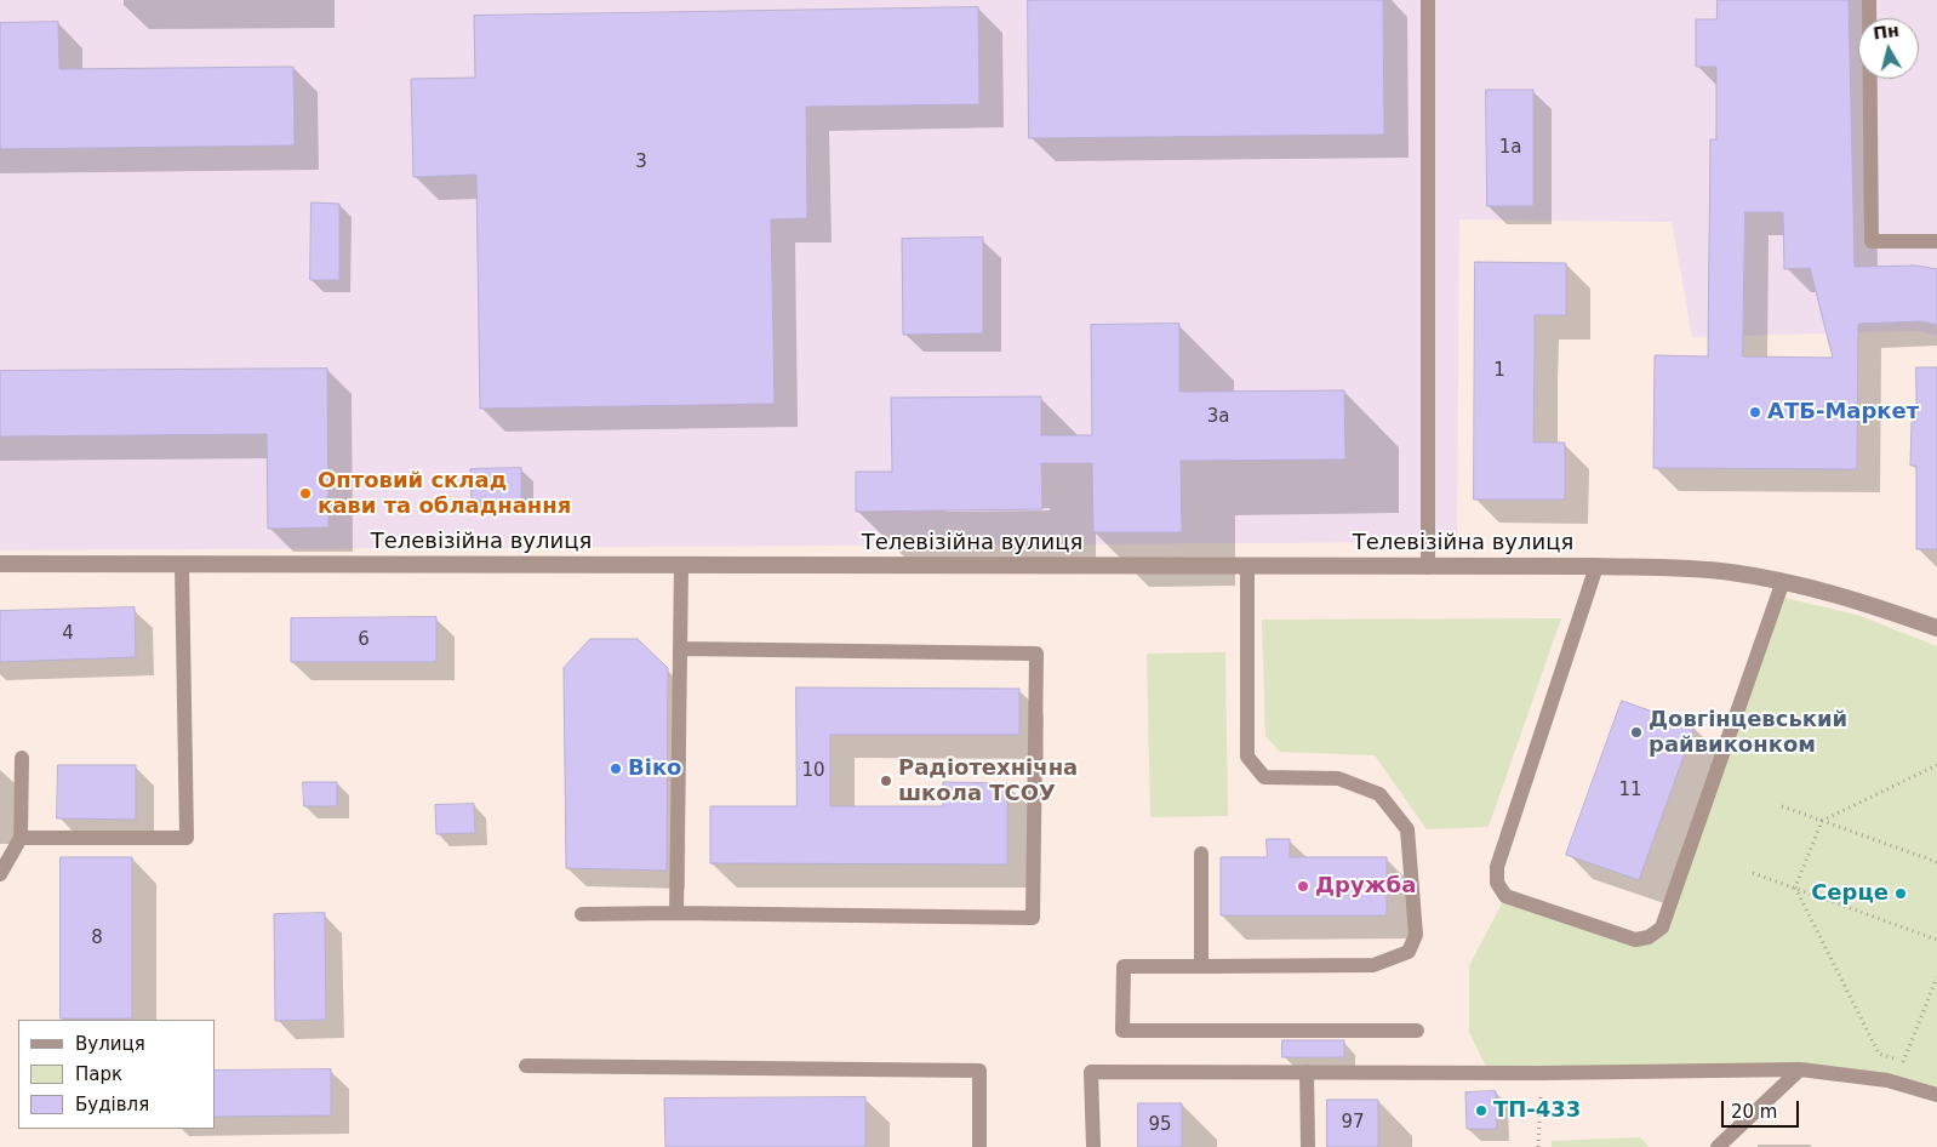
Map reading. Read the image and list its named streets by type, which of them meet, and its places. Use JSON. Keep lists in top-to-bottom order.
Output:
{
  "streets": {
    "street": ["Телевізійна вулиця"]
  },
  "places": [
    "АТБ-Маркет",
    "Оптовий склад кави та обладнання",
    "Довгінцевський райвиконком",
    "Віко",
    "Радіотехнічна школа ТСОУ",
    "Дружба",
    "Серце",
    "ТП-433"
  ],
  "house_numbers": [
    "1а",
    "3",
    "1",
    "3а",
    "4",
    "6",
    "10",
    "11",
    "8",
    "97",
    "95"
  ],
  "legend": ["Вулиця", "Парк", "Будівля"],
  "scale_bar": "20 m",
  "north": "top"
}
